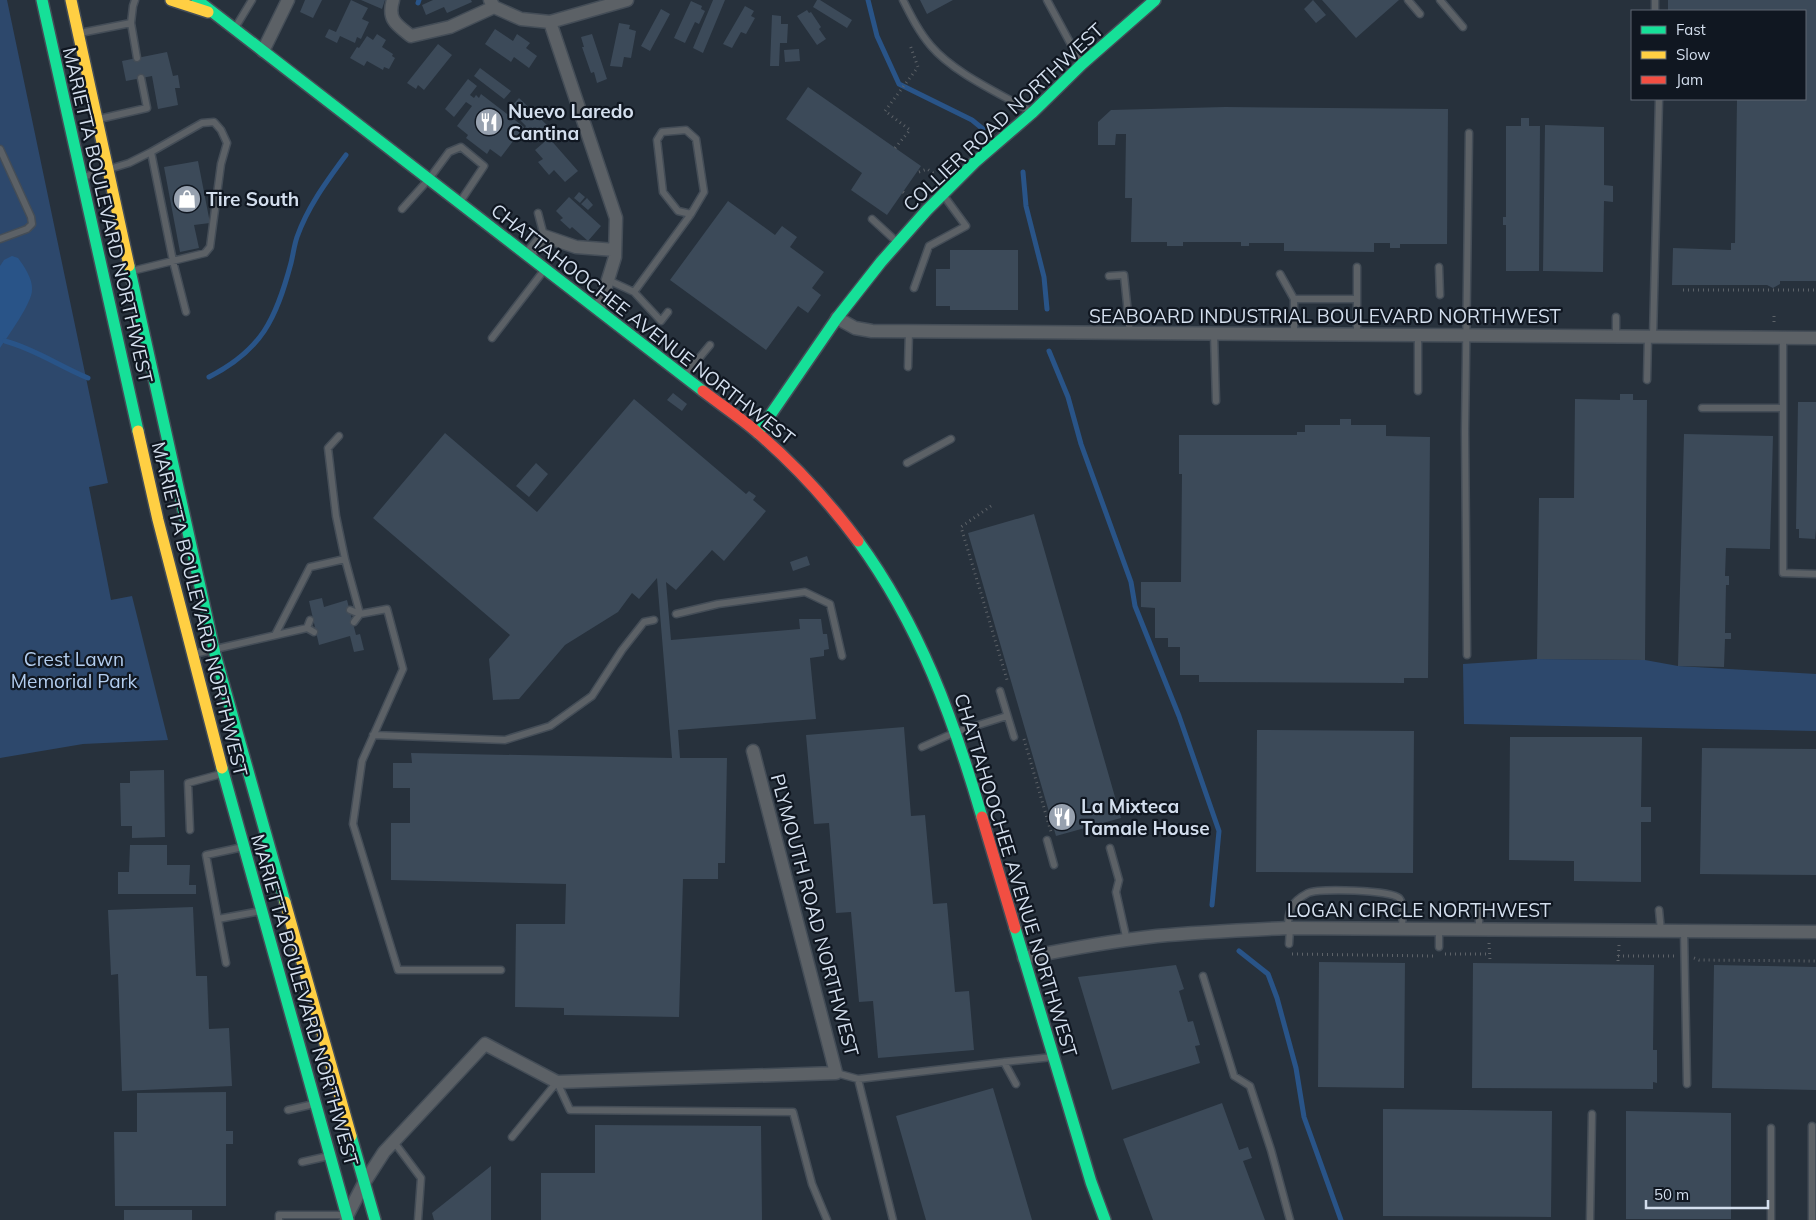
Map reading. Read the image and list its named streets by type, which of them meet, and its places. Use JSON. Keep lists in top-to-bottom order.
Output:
{
  "streets": {
    "main road": ["COLLIER ROAD NORTHWEST", "MARIETTA BOULEVARD NORTHWEST", "CHATTAHOOCHEE AVENUE NORTHWEST"],
    "street": ["SEABOARD INDUSTRIAL BOULEVARD NORTHWEST", "LOGAN CIRCLE NORTHWEST", "PLYMOUTH ROAD NORTHWEST"]
  },
  "crossings": [
    ["COLLIER ROAD NORTHWEST", "SEABOARD INDUSTRIAL BOULEVARD NORTHWEST"],
    ["COLLIER ROAD NORTHWEST", "CHATTAHOOCHEE AVENUE NORTHWEST"],
    ["MARIETTA BOULEVARD NORTHWEST", "PLYMOUTH ROAD NORTHWEST"],
    ["CHATTAHOOCHEE AVENUE NORTHWEST", "LOGAN CIRCLE NORTHWEST"]
  ],
  "parks": ["Crest Lawn Memorial Park"],
  "places": {
    "restaurant": ["Nuevo Laredo Cantina", "La Mixteca Tamale House"],
    "shop": ["Tire South"]
  },
  "legend": ["Fast", "Slow", "Jam"],
  "scale_bar": "50 m"
}
